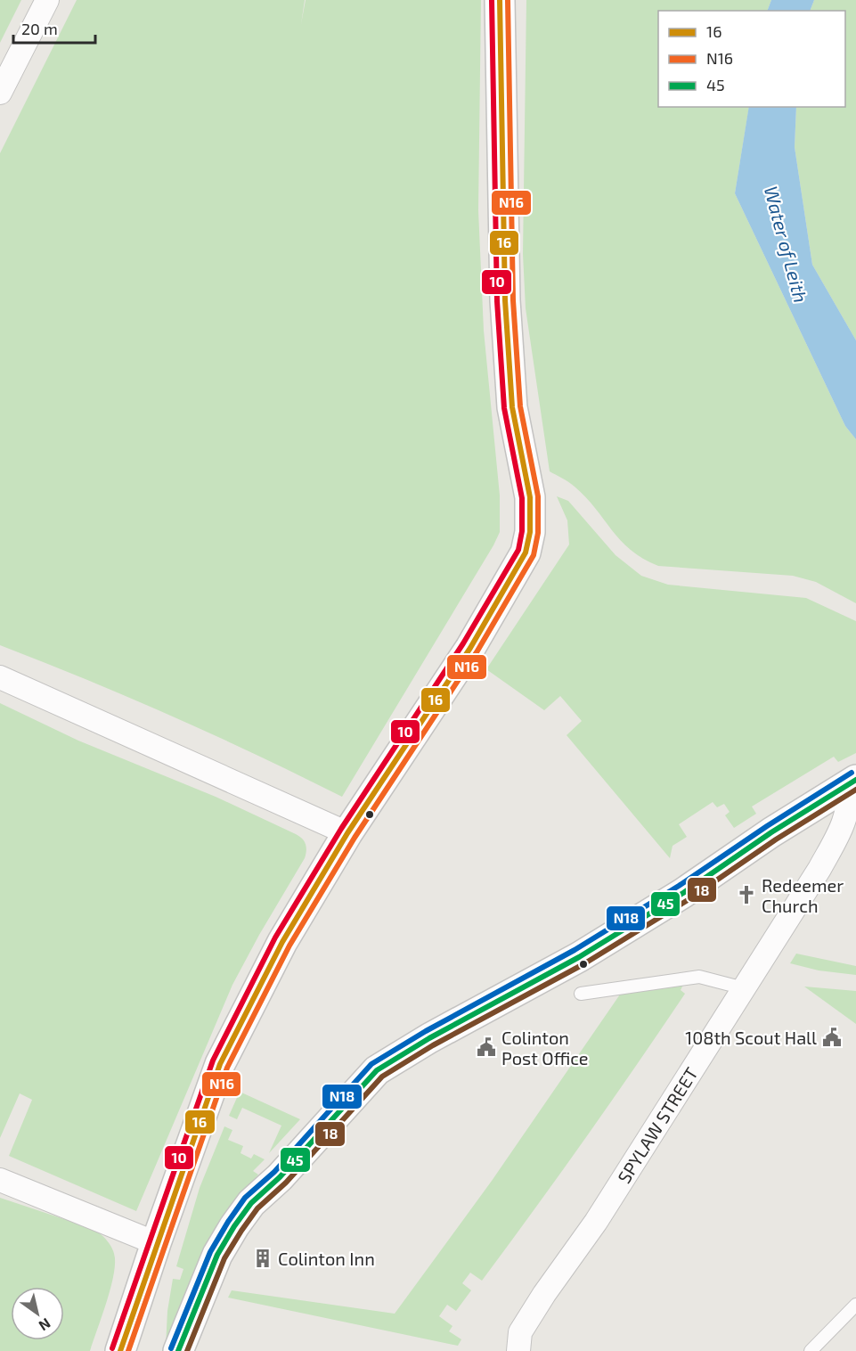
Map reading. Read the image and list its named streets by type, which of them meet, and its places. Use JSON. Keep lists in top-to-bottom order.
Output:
{
  "streets": {
    "street": ["SPYLAW STREET"]
  },
  "water": ["Water of Leith"],
  "places": {
    "church": ["Redeemer Church"],
    "public building": ["108th Scout Hall", "Colinton Post Office"],
    "building": ["Colinton Inn"]
  },
  "lines": [
    "transit line 16",
    "transit line N16",
    "transit line 10",
    "transit line N18",
    "transit line 45",
    "transit line 18"
  ],
  "legend": ["16", "N16", "45"],
  "scale_bar": "20 m",
  "north": "bottom right"
}
